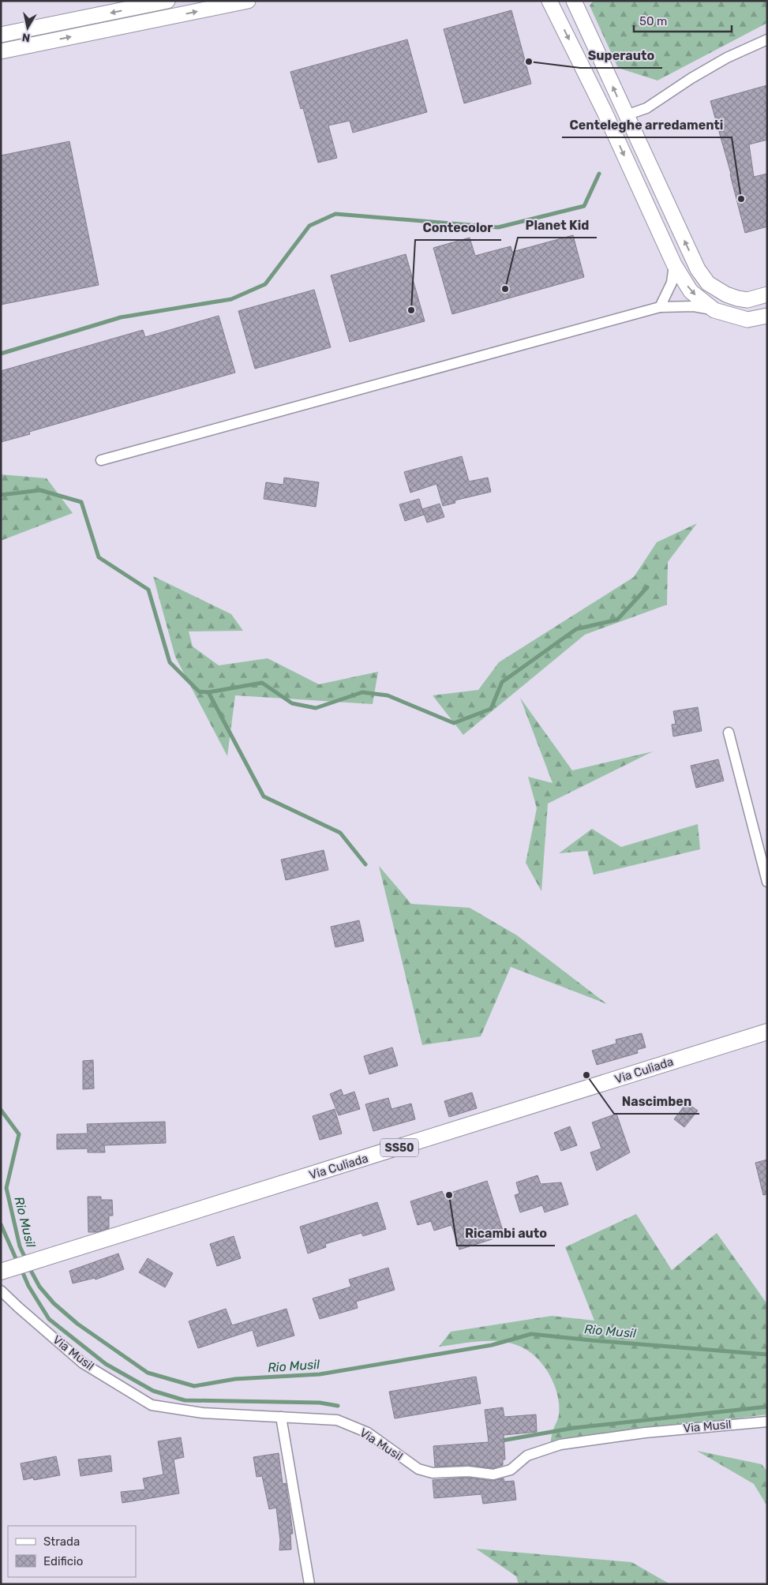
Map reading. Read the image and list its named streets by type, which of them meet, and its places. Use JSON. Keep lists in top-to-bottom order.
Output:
{
  "streets": {
    "main road": ["Via Culiada", "SS50"],
    "street": ["Via Musil"]
  },
  "water": ["Rio Musil"],
  "places": [
    "Superauto",
    "Centeleghe arredamenti",
    "Planet Kid",
    "Contecolor",
    "Nascimben",
    "Ricambi auto"
  ],
  "legend": ["Strada", "Edificio"],
  "scale_bar": "50 m",
  "north": "bottom"
}
